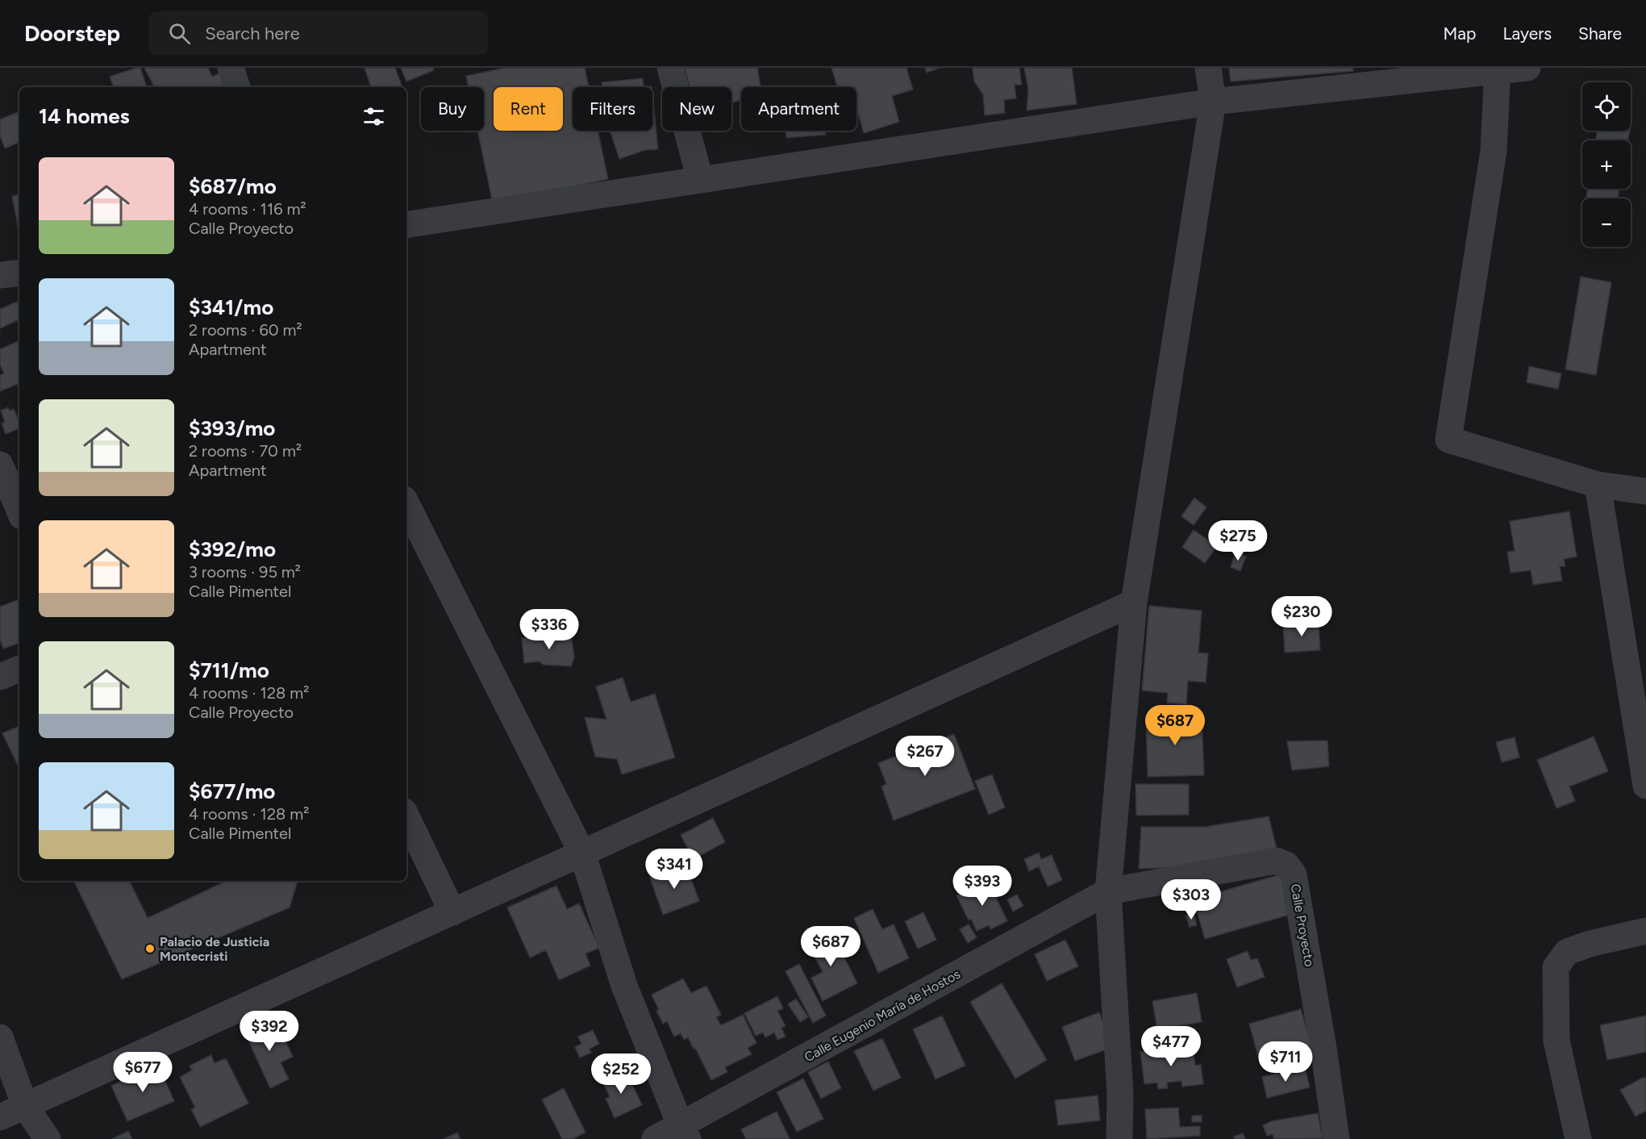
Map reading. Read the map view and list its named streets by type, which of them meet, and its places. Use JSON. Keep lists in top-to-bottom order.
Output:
{
  "streets": {
    "street": ["Calle Proyecto", "Calle Eugenio María de Hostos"]
  },
  "crossings": [
    ["Calle Proyecto", "Calle Eugenio María de Hostos"]
  ],
  "places": ["Palacio de Justicia Montecristi"],
  "page": {
    "header": "Doorstep",
    "search": "Search here",
    "nav": ["Map", "Layers", "Share"],
    "map_buttons": ["+", "−"],
    "chip": [
      "Buy",
      "Rent",
      "Filters",
      "New",
      "Apartment"
    ],
    "heading": "14 homes",
    "list": [
      {
        "name": "$687/mo",
        "note": "4 rooms · 116 m² · Calle Proyecto"
      },
      {
        "name": "$341/mo",
        "note": "2 rooms · 60 m² · Apartment"
      },
      {
        "name": "$393/mo",
        "note": "2 rooms · 70 m² · Apartment"
      },
      {
        "name": "$392/mo",
        "note": "3 rooms · 95 m² · Calle Pimentel"
      },
      {
        "name": "$711/mo",
        "note": "4 rooms · 128 m² · Calle Proyecto"
      },
      {
        "name": "$677/mo",
        "note": "4 rooms · 128 m² · Calle Pimentel"
      }
    ],
    "price": [
      "$275",
      "$230",
      "$336",
      "$687",
      "$267",
      "$341",
      "$393",
      "$303",
      "$687",
      "$392",
      "$477",
      "$711",
      "$677",
      "$252"
    ]
  }
}
